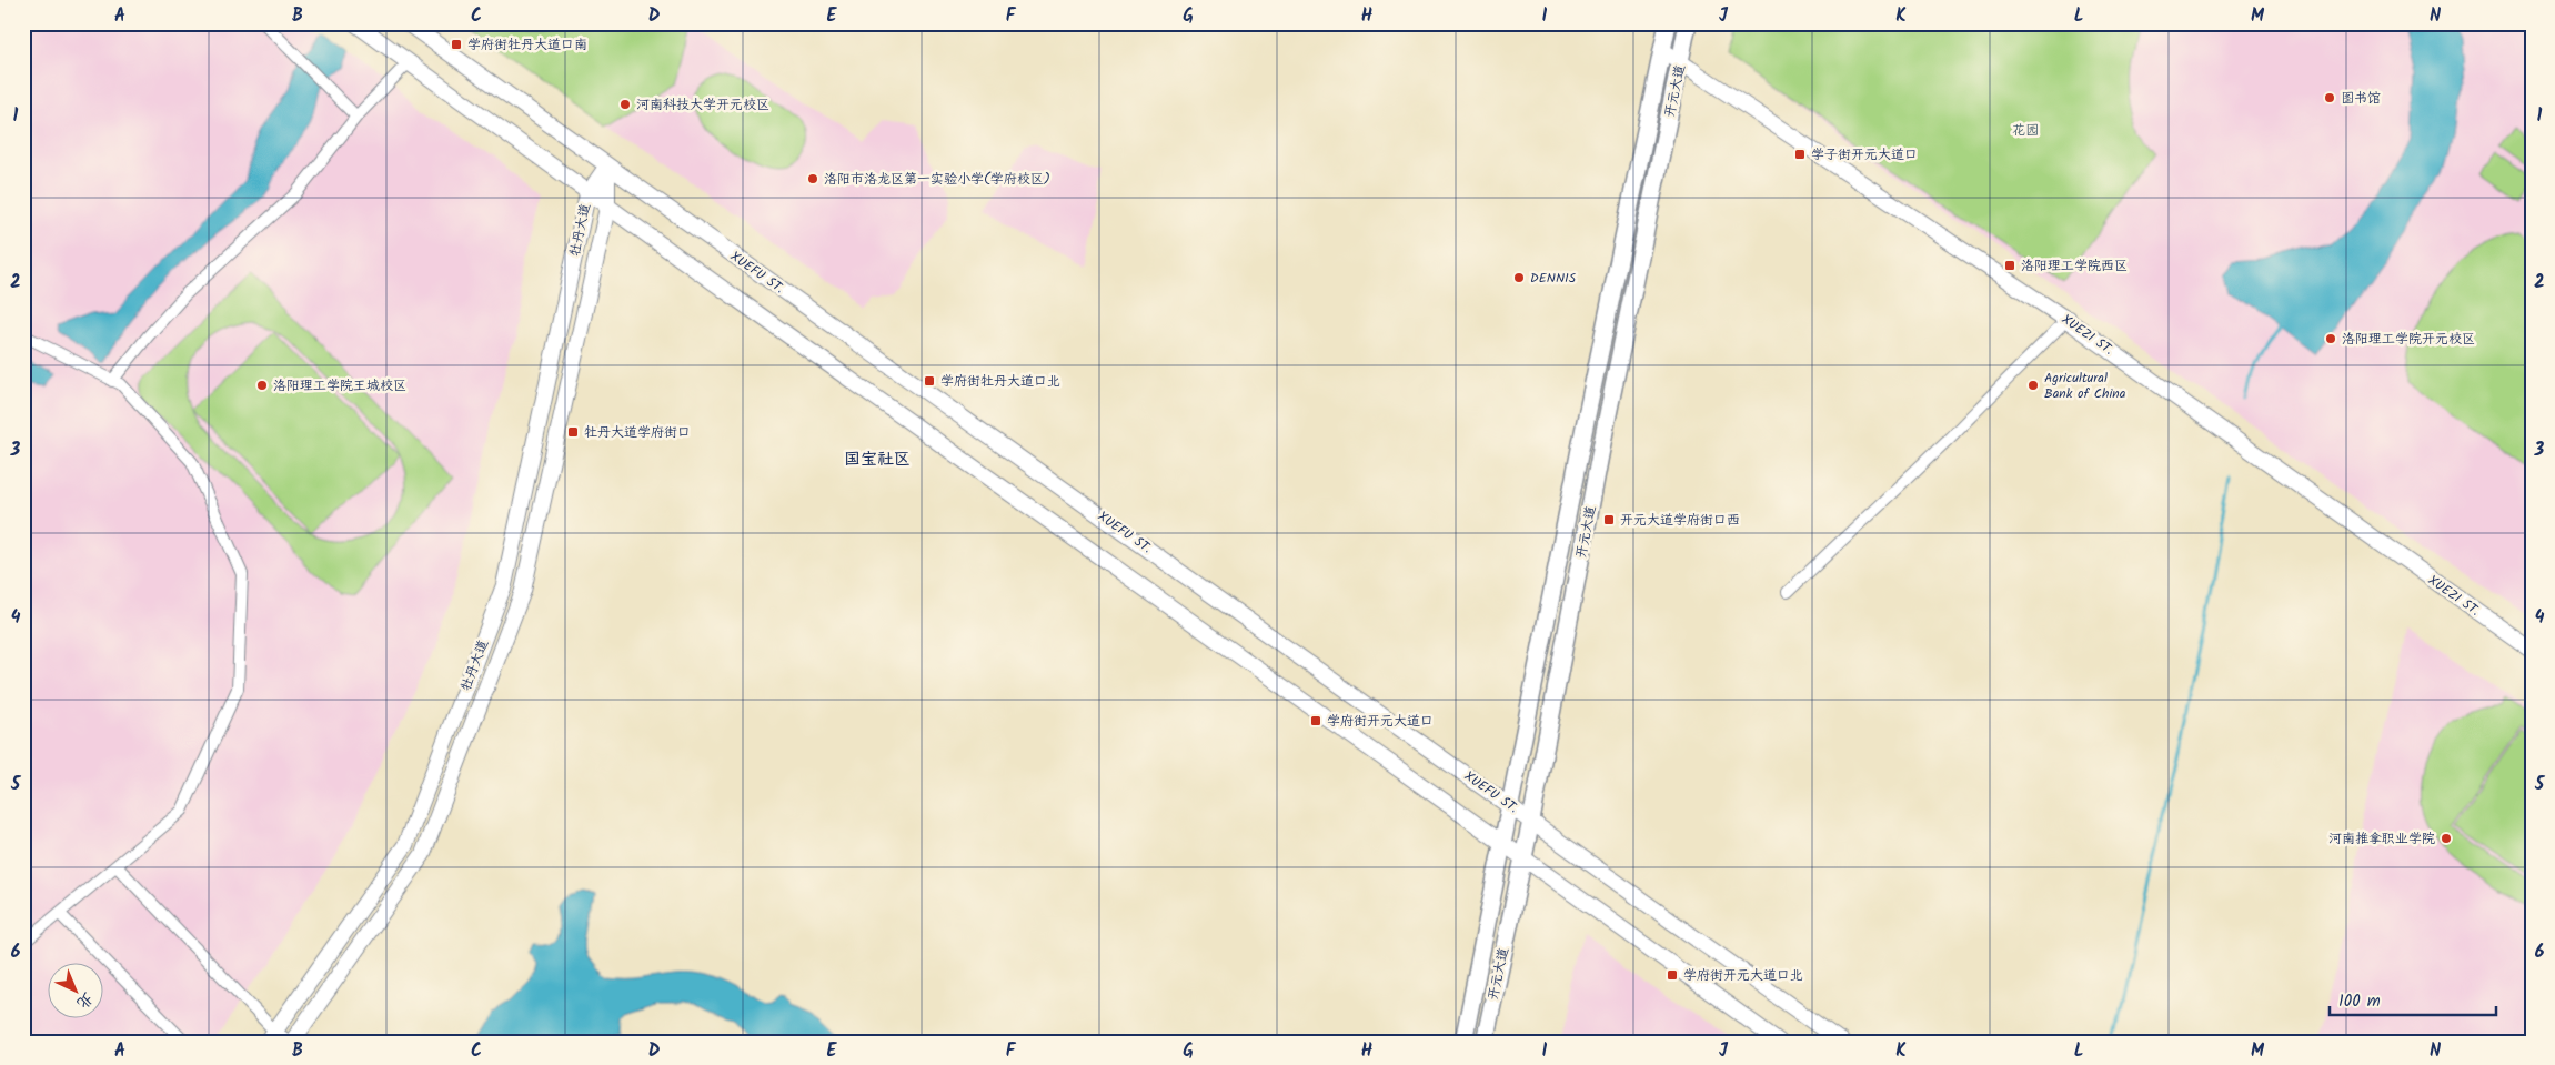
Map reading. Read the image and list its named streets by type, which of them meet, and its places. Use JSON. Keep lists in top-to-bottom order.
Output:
{
  "streets": {
    "main road": [
      "开元大道",
      "牡丹大道",
      "XUEFU ST.",
      "XUEZI ST."
    ]
  },
  "crossings": [
    ["开元大道", "XUEFU ST."],
    ["开元大道", "XUEZI ST."],
    ["牡丹大道", "XUEFU ST."]
  ],
  "districts": ["国宝社区"],
  "parks": ["花园"],
  "places": {
    "transit": [
      "学府街牡丹大道口南",
      "学子街开元大道口",
      "洛阳理工学院西区",
      "学府街牡丹大道口北",
      "牡丹大道学府街口",
      "开元大道学府街口西",
      "学府街开元大道口",
      "学府街开元大道口北"
    ],
    "other": [
      "图书馆",
      "河南科技大学开元校区",
      "洛阳市洛龙区第一实验小学(学府校区)",
      "DENNIS",
      "洛阳理工学院开元校区",
      "洛阳理工学院王城校区",
      "Agricultural Bank of China",
      "河南推拿职业学院"
    ]
  },
  "scale_bar": "100 m",
  "north": "bottom right",
  "grid": {
    "columns": [
      "A",
      "B",
      "C",
      "D",
      "E",
      "F",
      "G",
      "H",
      "I",
      "J",
      "K",
      "L",
      "M",
      "N"
    ],
    "rows": [
      "1",
      "2",
      "3",
      "4",
      "5",
      "6"
    ]
  }
}
